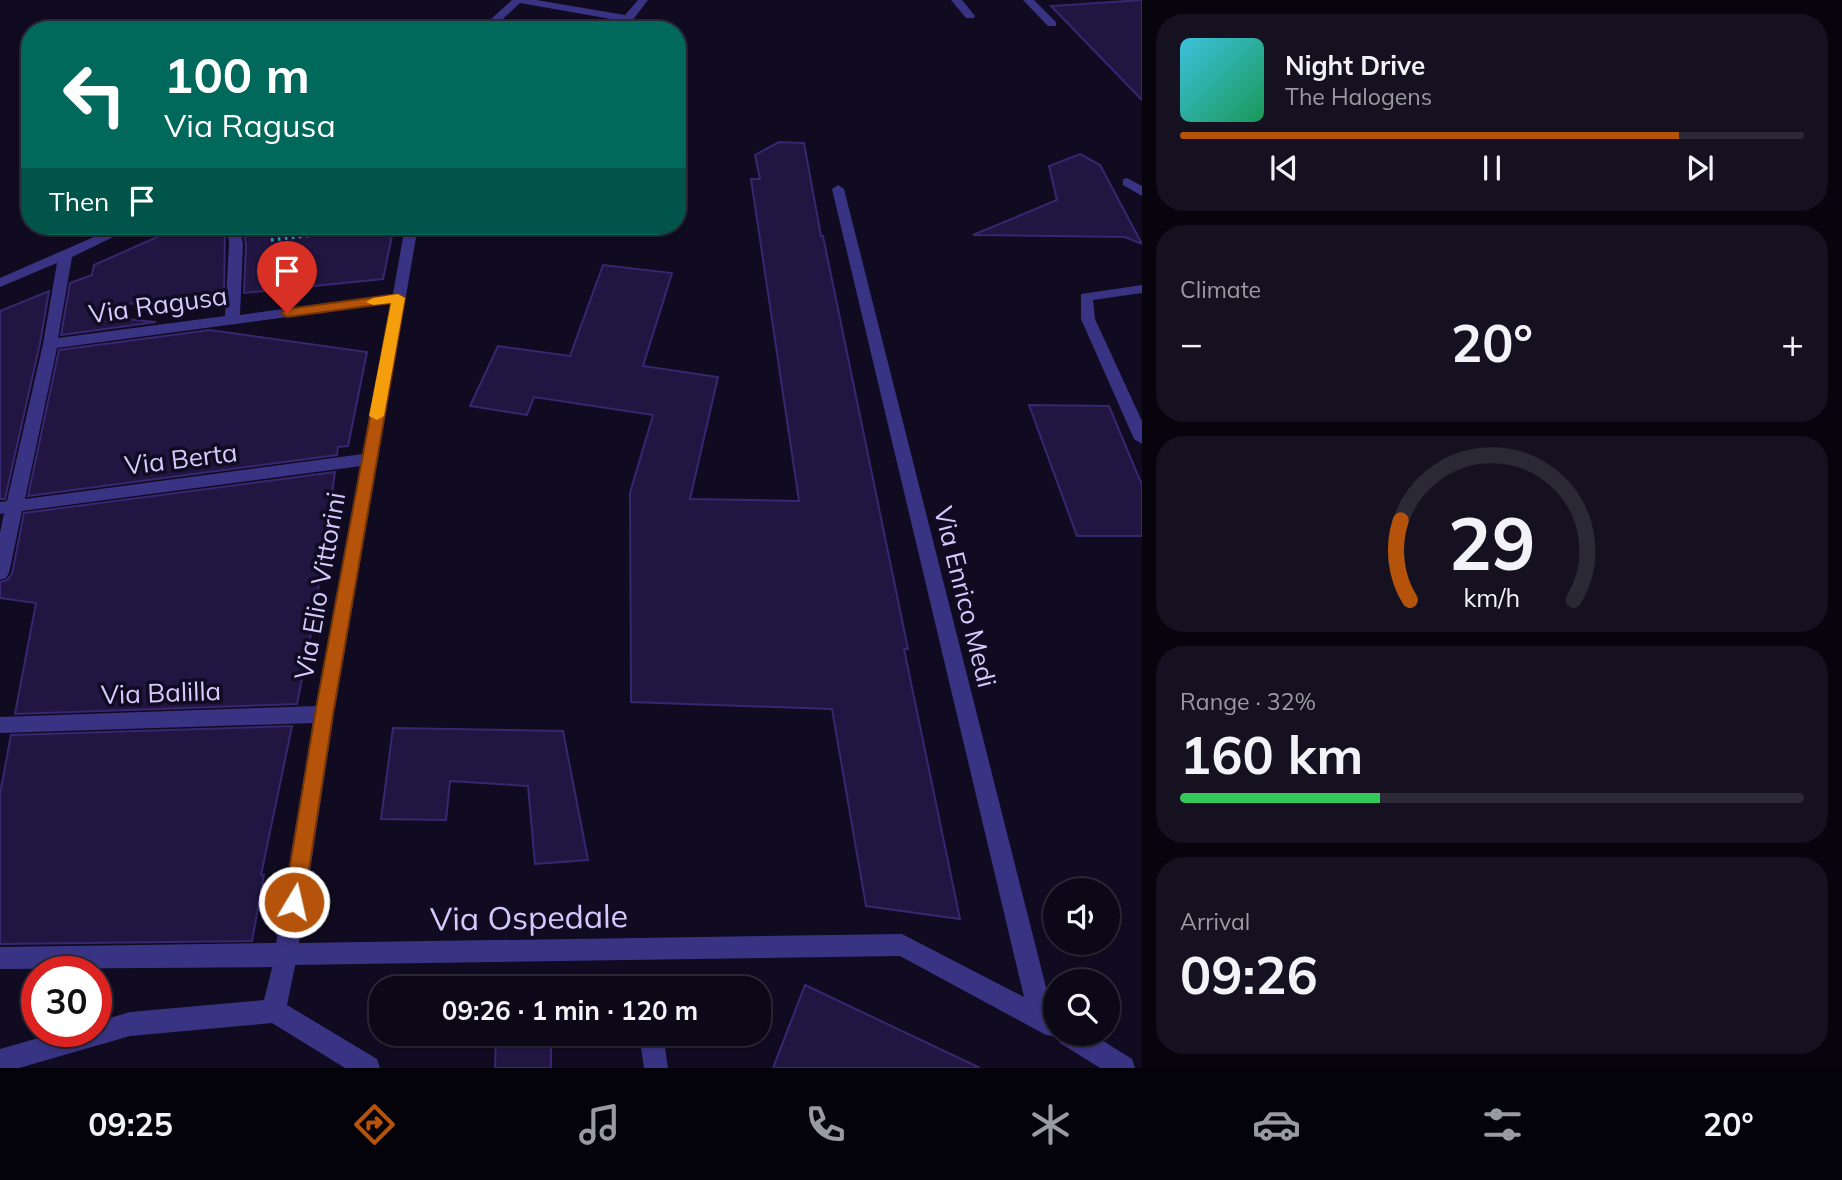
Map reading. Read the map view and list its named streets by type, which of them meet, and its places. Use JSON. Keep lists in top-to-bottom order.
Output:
{
  "streets": {
    "street": [
      "Via Ragusa",
      "Via Berta",
      "Via Elio Vittorini",
      "Via Enrico Medi",
      "Via Balilla",
      "Via Ospedale"
    ]
  },
  "crossings": [
    ["Via Ragusa", "Via Elio Vittorini"],
    ["Via Berta", "Via Elio Vittorini"],
    ["Via Elio Vittorini", "Via Balilla"],
    ["Via Elio Vittorini", "Via Ospedale"]
  ],
  "page": {
    "turn": ["100 m", "Via Ragusa"],
    "song": ["Night Drive", "The Halogens"],
    "then": "Then",
    "tile": [
      "Climate",
      ["Range · 32%", "160 km"],
      ["Arrival", "09:26"]
    ],
    "heat": ["−", "20°", "+"],
    "limit": "30",
    "trip": "09:26 · 1 min · 120 m",
    "tabs": ["09:25", "20°"],
    "gauge": ["29", "km/h"]
  }
}
